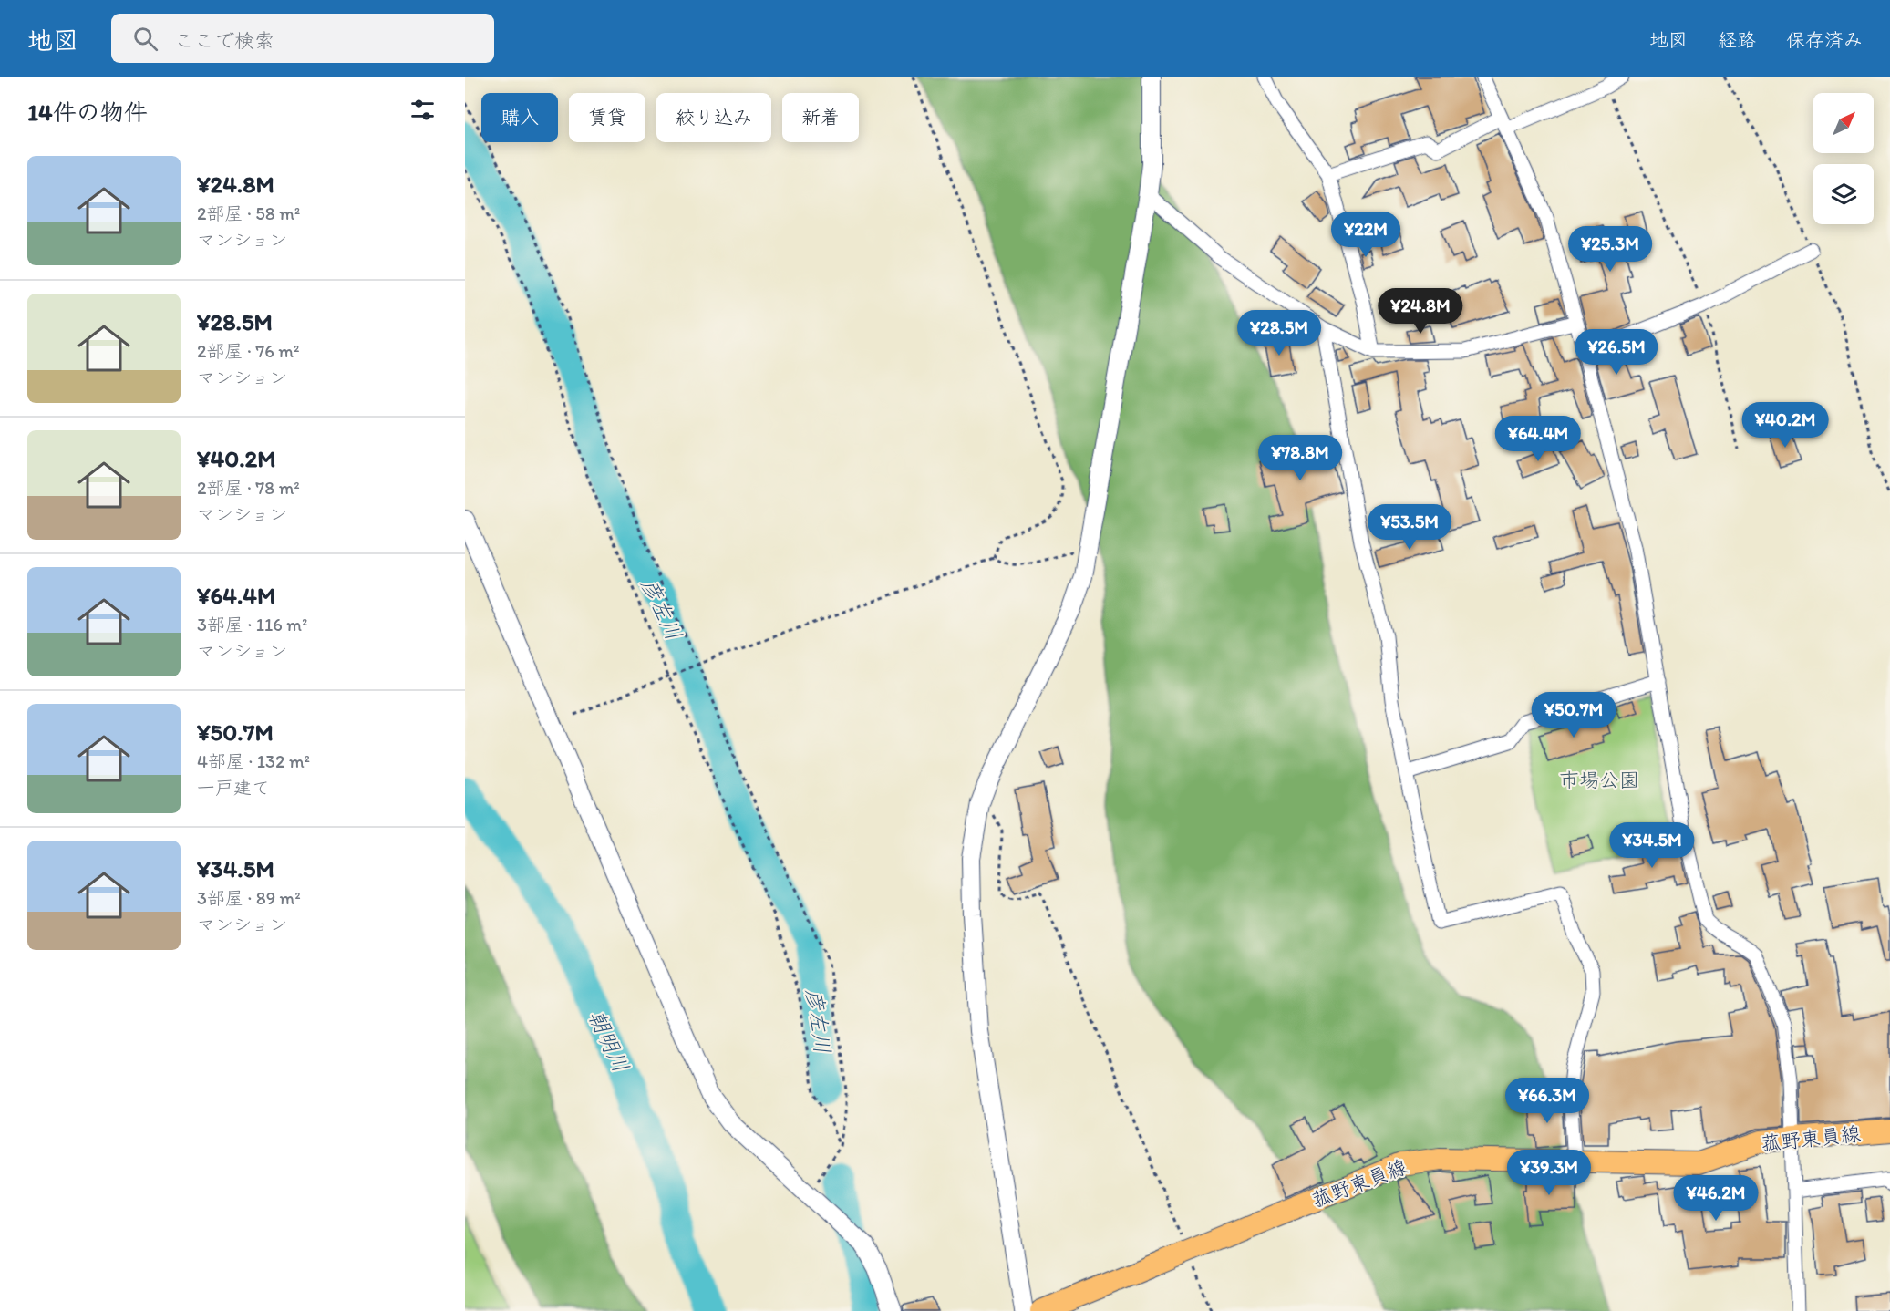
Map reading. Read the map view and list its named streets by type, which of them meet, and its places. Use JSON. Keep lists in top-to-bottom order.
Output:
{
  "streets": {
    "main road": ["菰野東員線"]
  },
  "water": ["彦左川", "朝明川"],
  "parks": ["市場公園"],
  "north": "top right",
  "page": {
    "header": "地図",
    "search": "ここで検索",
    "nav": ["地図", "経路", "保存済み"],
    "heading": "14件の物件",
    "chip": [
      "購入",
      "賃貸",
      "絞り込み",
      "新着"
    ],
    "list": [
      {
        "name": "¥24.8M",
        "note": "2部屋 · 58 m² · マンション"
      },
      {
        "name": "¥28.5M",
        "note": "2部屋 · 76 m² · マンション"
      },
      {
        "name": "¥40.2M",
        "note": "2部屋 · 78 m² · マンション"
      },
      {
        "name": "¥64.4M",
        "note": "3部屋 · 116 m² · マンション"
      },
      {
        "name": "¥50.7M",
        "note": "4部屋 · 132 m² · 一戸建て"
      },
      {
        "name": "¥34.5M",
        "note": "3部屋 · 89 m² · マンション"
      }
    ],
    "price": [
      "¥22M",
      "¥25.3M",
      "¥24.8M",
      "¥28.5M",
      "¥26.5M",
      "¥40.2M",
      "¥64.4M",
      "¥78.8M",
      "¥53.5M",
      "¥50.7M",
      "¥34.5M",
      "¥66.3M",
      "¥39.3M",
      "¥46.2M"
    ]
  }
}
